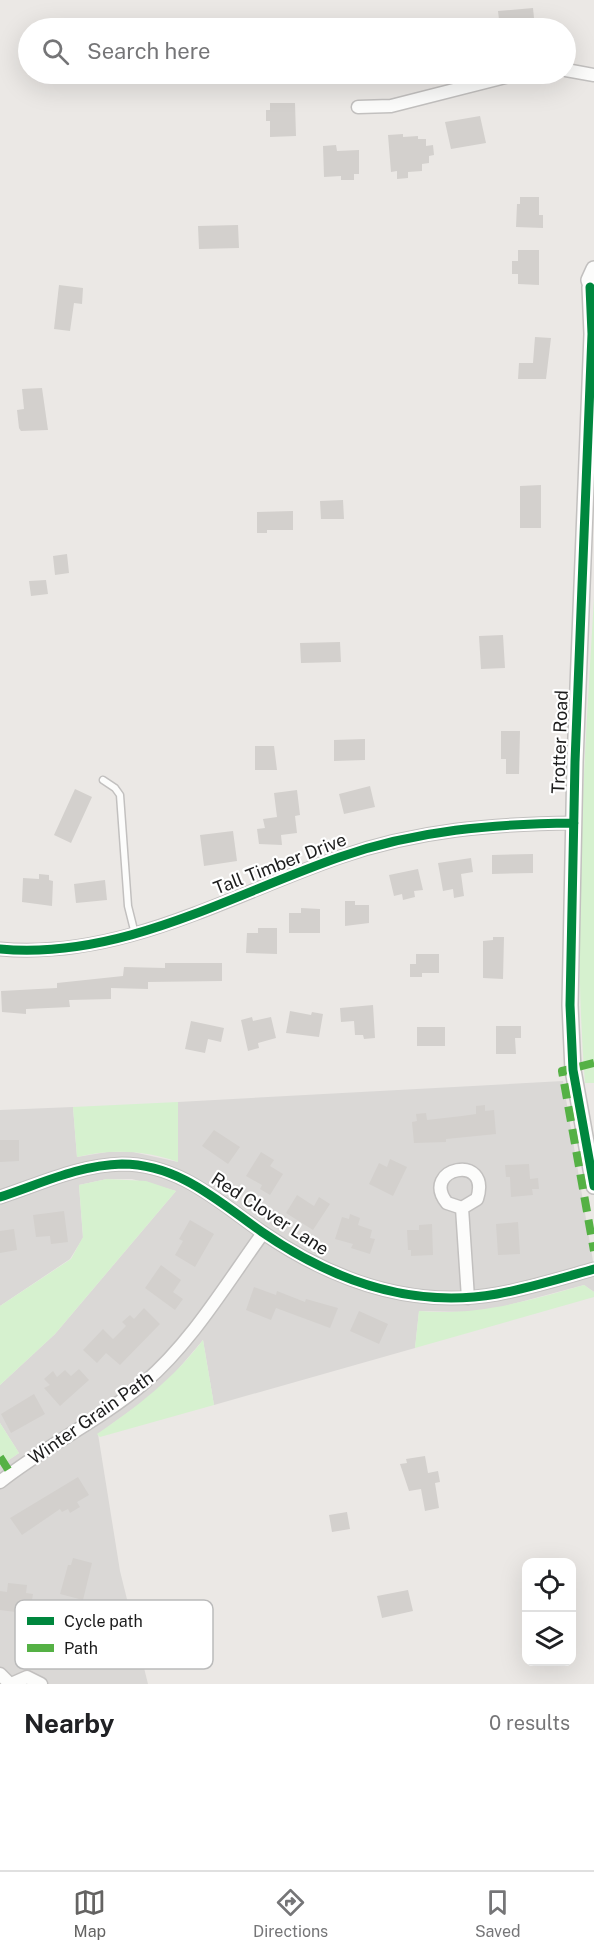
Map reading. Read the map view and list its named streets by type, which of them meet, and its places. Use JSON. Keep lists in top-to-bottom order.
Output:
{
  "streets": {
    "street": [
      "Trotter Road",
      "Tall Timber Drive",
      "Red Clover Lane",
      "Winter Grain Path"
    ]
  },
  "crossings": [
    ["Trotter Road", "Tall Timber Drive"],
    ["Red Clover Lane", "Winter Grain Path"]
  ],
  "legend": ["Cycle path", "Path"],
  "page": {
    "search": "Search here",
    "heading": ["Nearby", "0 results"],
    "nav": ["Map", "Directions", "Saved"]
  }
}
